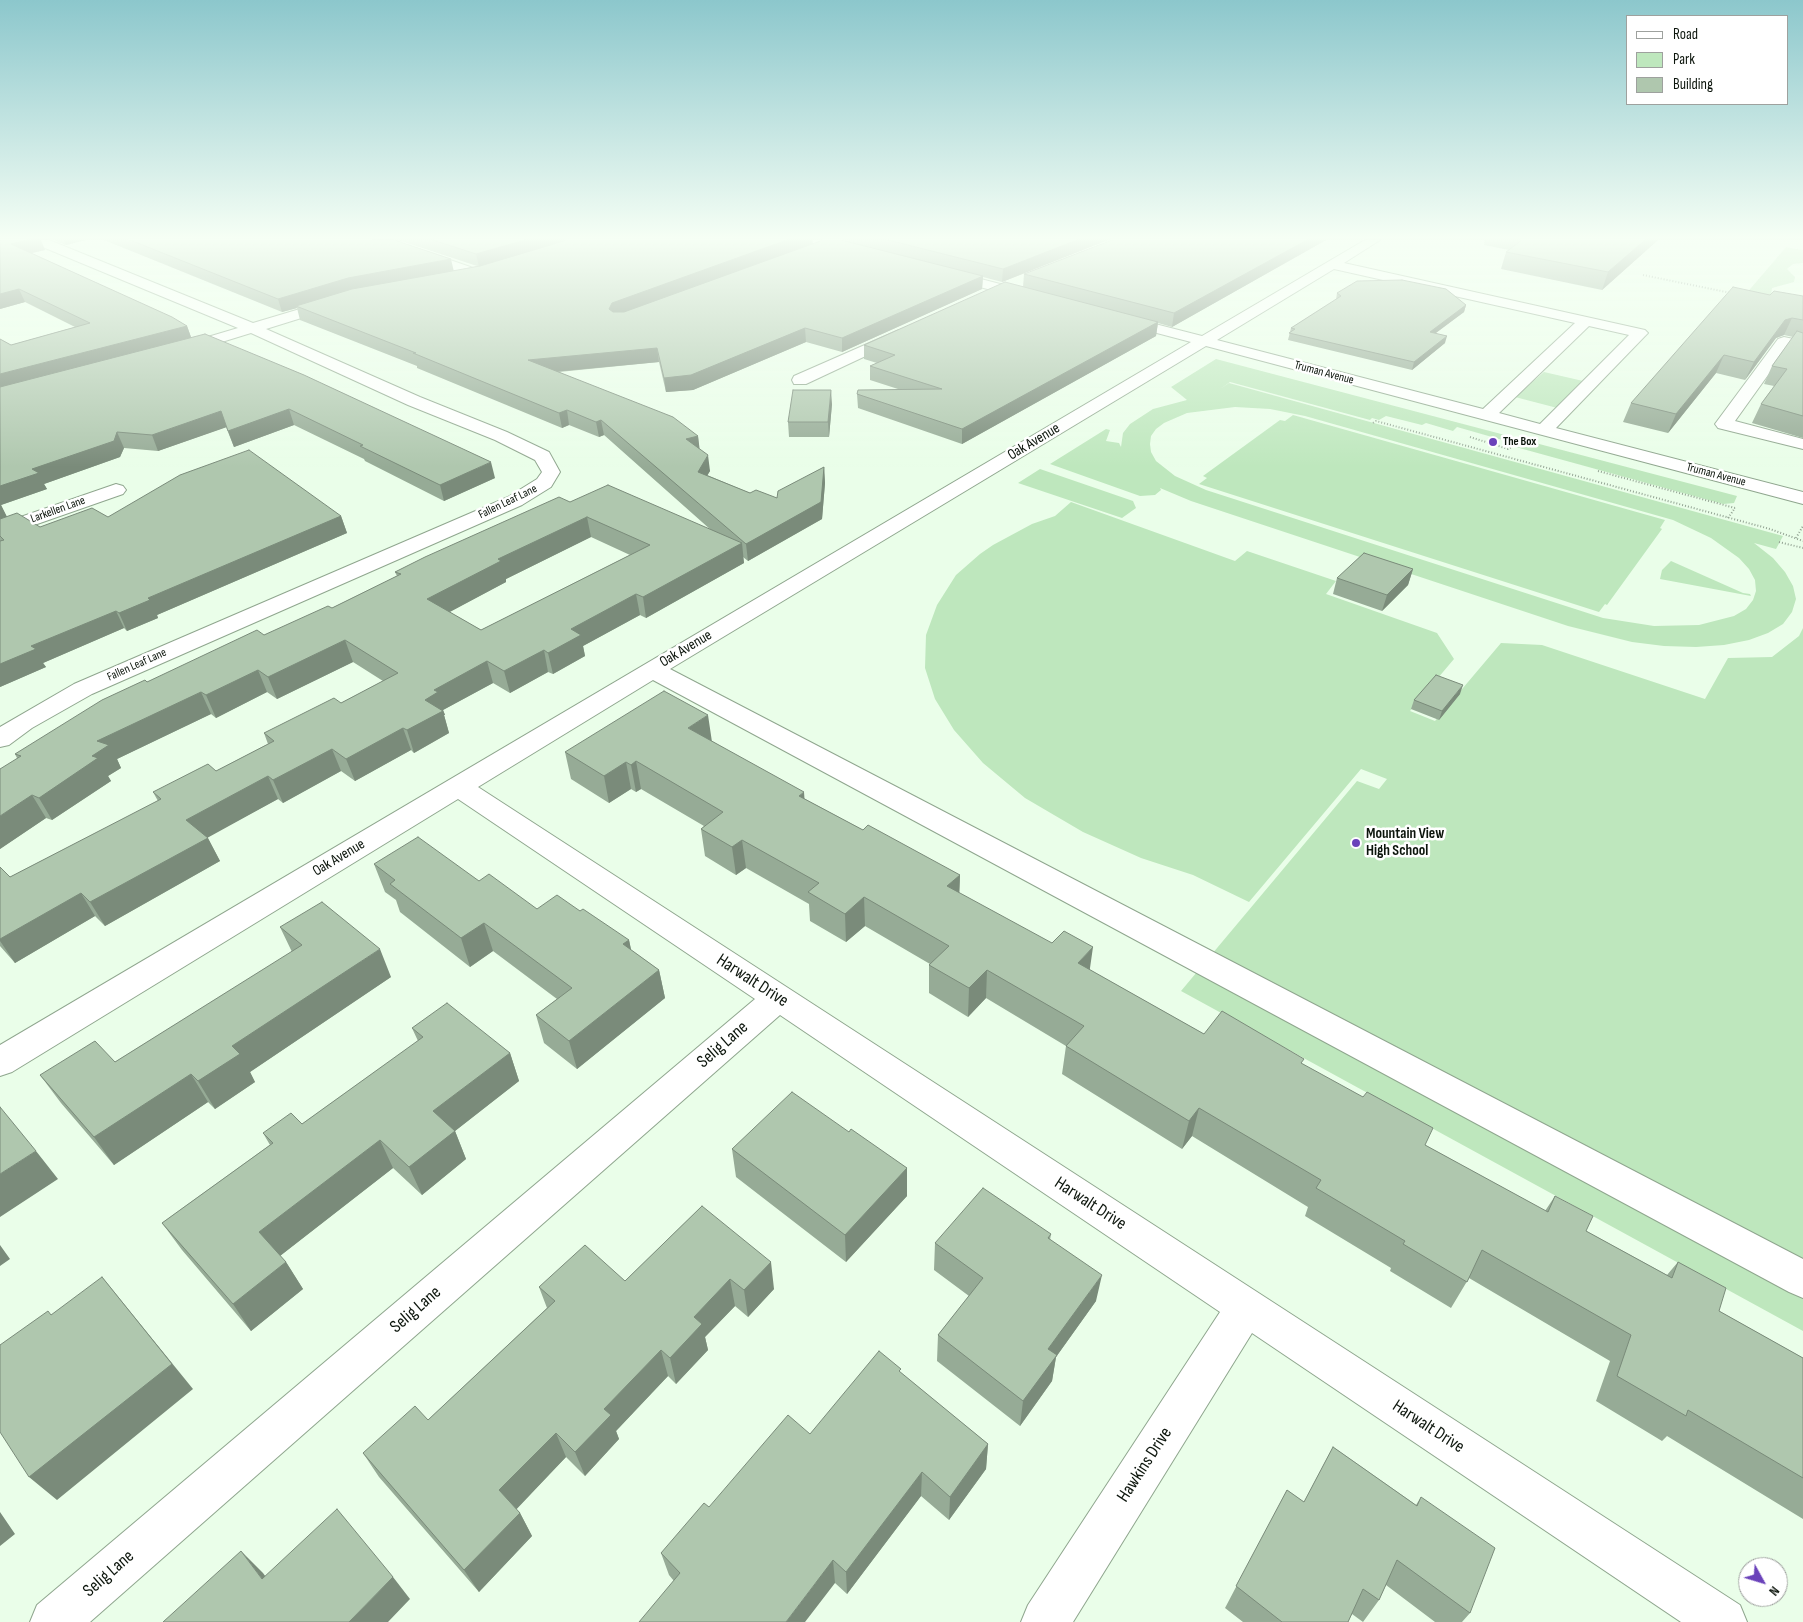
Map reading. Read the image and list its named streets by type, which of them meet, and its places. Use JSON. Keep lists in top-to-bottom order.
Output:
{
  "streets": {
    "street": [
      "Truman Avenue",
      "Oak Avenue",
      "Fallen Leaf Lane",
      "Larkellen Lane",
      "Harwalt Drive",
      "Selig Lane",
      "Hawkins Drive"
    ]
  },
  "crossings": [
    ["Truman Avenue", "Oak Avenue"],
    ["Oak Avenue", "Harwalt Drive"],
    ["Harwalt Drive", "Selig Lane"],
    ["Harwalt Drive", "Hawkins Drive"]
  ],
  "places": ["The Box", "Mountain View High School"],
  "legend": ["Road", "Park", "Building"],
  "north": "bottom right"
}
